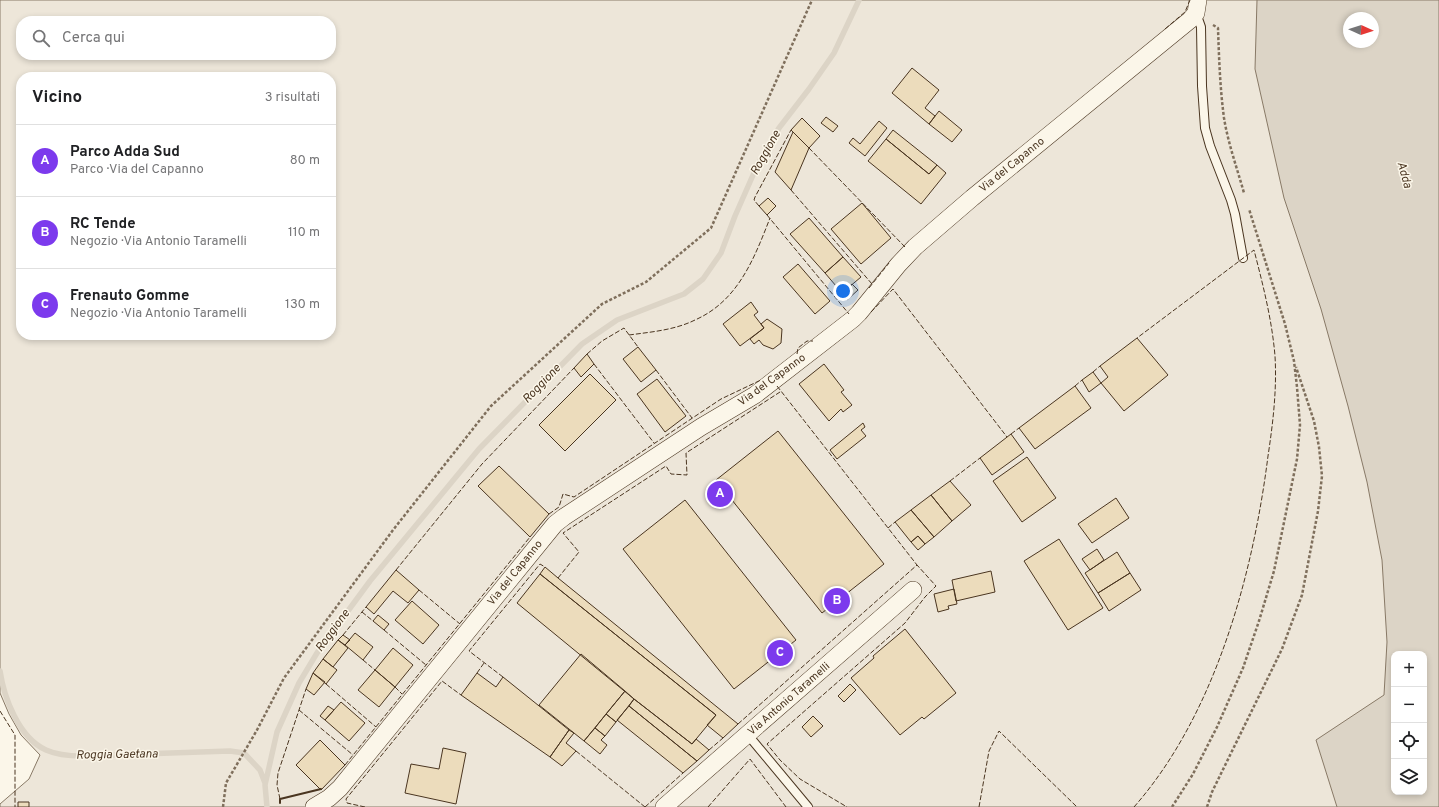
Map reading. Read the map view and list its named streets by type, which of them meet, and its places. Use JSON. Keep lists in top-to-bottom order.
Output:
{
  "streets": {
    "street": ["Via del Capanno", "Via Antonio Taramelli"]
  },
  "water": ["Roggione", "Adda", "Roggia Gaetana"],
  "north": "right",
  "page": {
    "search": "Cerca qui",
    "heading": ["Vicino", "3 risultati"],
    "list": [
      {
        "mark": "A",
        "name": "Parco Adda Sud",
        "note": "Parco · Via del Capanno",
        "value": "80 m"
      },
      {
        "mark": "B",
        "name": "RC Tende",
        "note": "Negozio · Via Antonio Taramelli",
        "value": "110 m"
      },
      {
        "mark": "C",
        "name": "Frenauto Gomme",
        "note": "Negozio · Via Antonio Taramelli",
        "value": "130 m"
      }
    ],
    "pins": ["A", "B", "C"],
    "map_buttons": ["+", "−"]
  }
}
